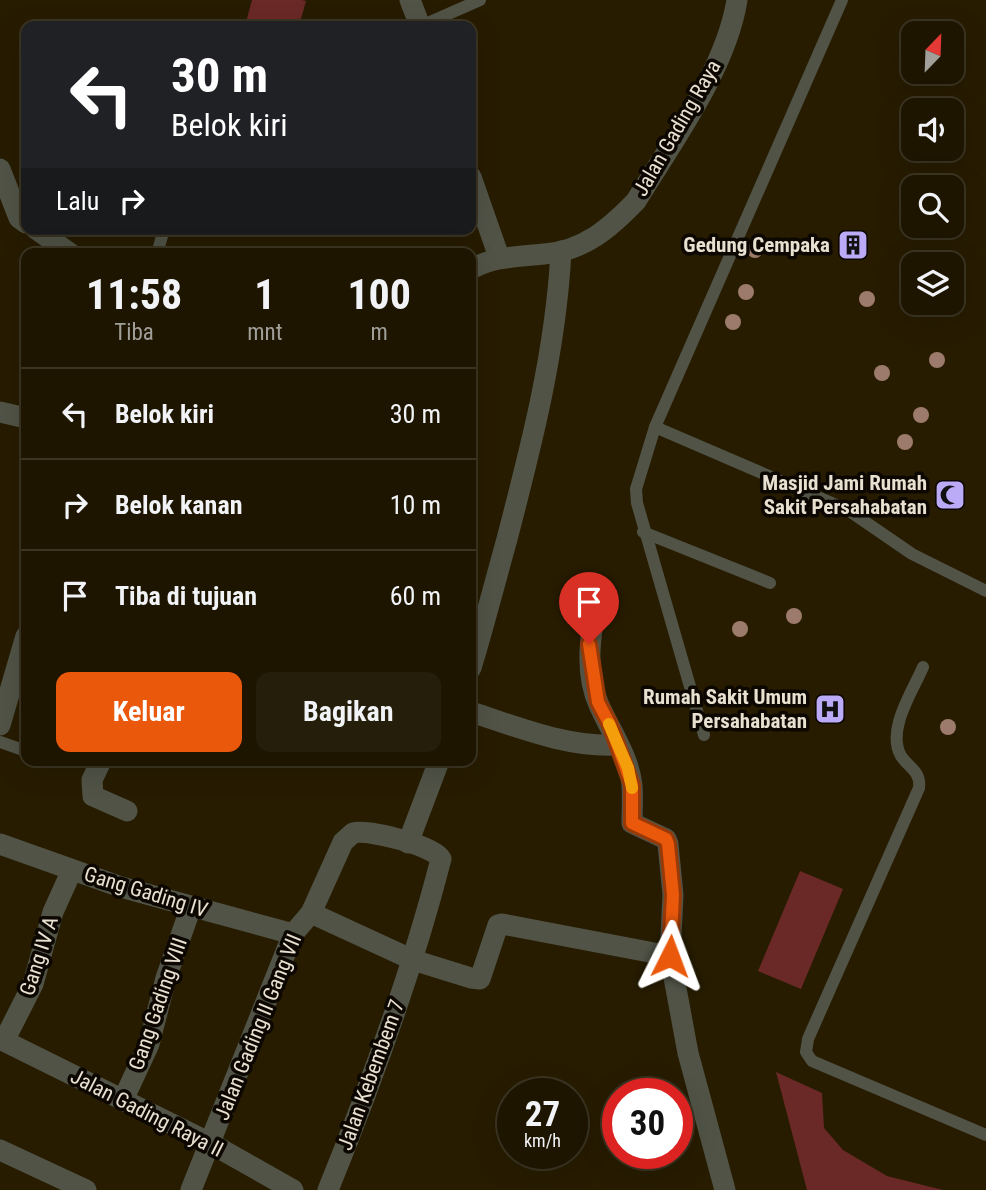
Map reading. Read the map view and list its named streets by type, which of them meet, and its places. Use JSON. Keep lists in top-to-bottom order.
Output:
{
  "streets": {
    "street": [
      "Jalan Gading Raya",
      "Gang Gading IV",
      "Gang IV A",
      "Gang Gading VIII",
      "Jalan Gading II Gang VII",
      "Jalan Kebembem 7",
      "Jalan Gading Raya II"
    ]
  },
  "crossings": [
    ["Gang Gading IV", "Gang IV A"],
    ["Gang Gading IV", "Gang Gading VIII"],
    ["Gang Gading IV", "Jalan Gading II Gang VII"],
    ["Gang IV A", "Jalan Gading Raya II"],
    ["Gang Gading VIII", "Jalan Gading Raya II"],
    ["Jalan Gading II Gang VII", "Jalan Kebembem 7"],
    ["Jalan Gading II Gang VII", "Jalan Gading Raya II"]
  ],
  "places": {
    "building": ["Gedung Cempaka"],
    "mosque": ["Masjid Jami Rumah Sakit Persahabatan"],
    "hospital": ["Rumah Sakit Umum Persahabatan"]
  },
  "north": "top right",
  "page": {
    "turn": ["30 m", "Belok kiri"],
    "then": "Lalu",
    "eta": [
      "11:58",
      "Tiba",
      "1",
      "mnt",
      "100",
      "m"
    ],
    "list": [
      {
        "name": "Belok kiri",
        "value": "30 m"
      },
      {
        "name": "Belok kanan",
        "value": "10 m"
      },
      {
        "name": "Tiba di tujuan",
        "value": "60 m"
      }
    ],
    "buttons": ["Keluar", "Bagikan"],
    "speed": "27 km/h",
    "limit": "30"
  }
}
